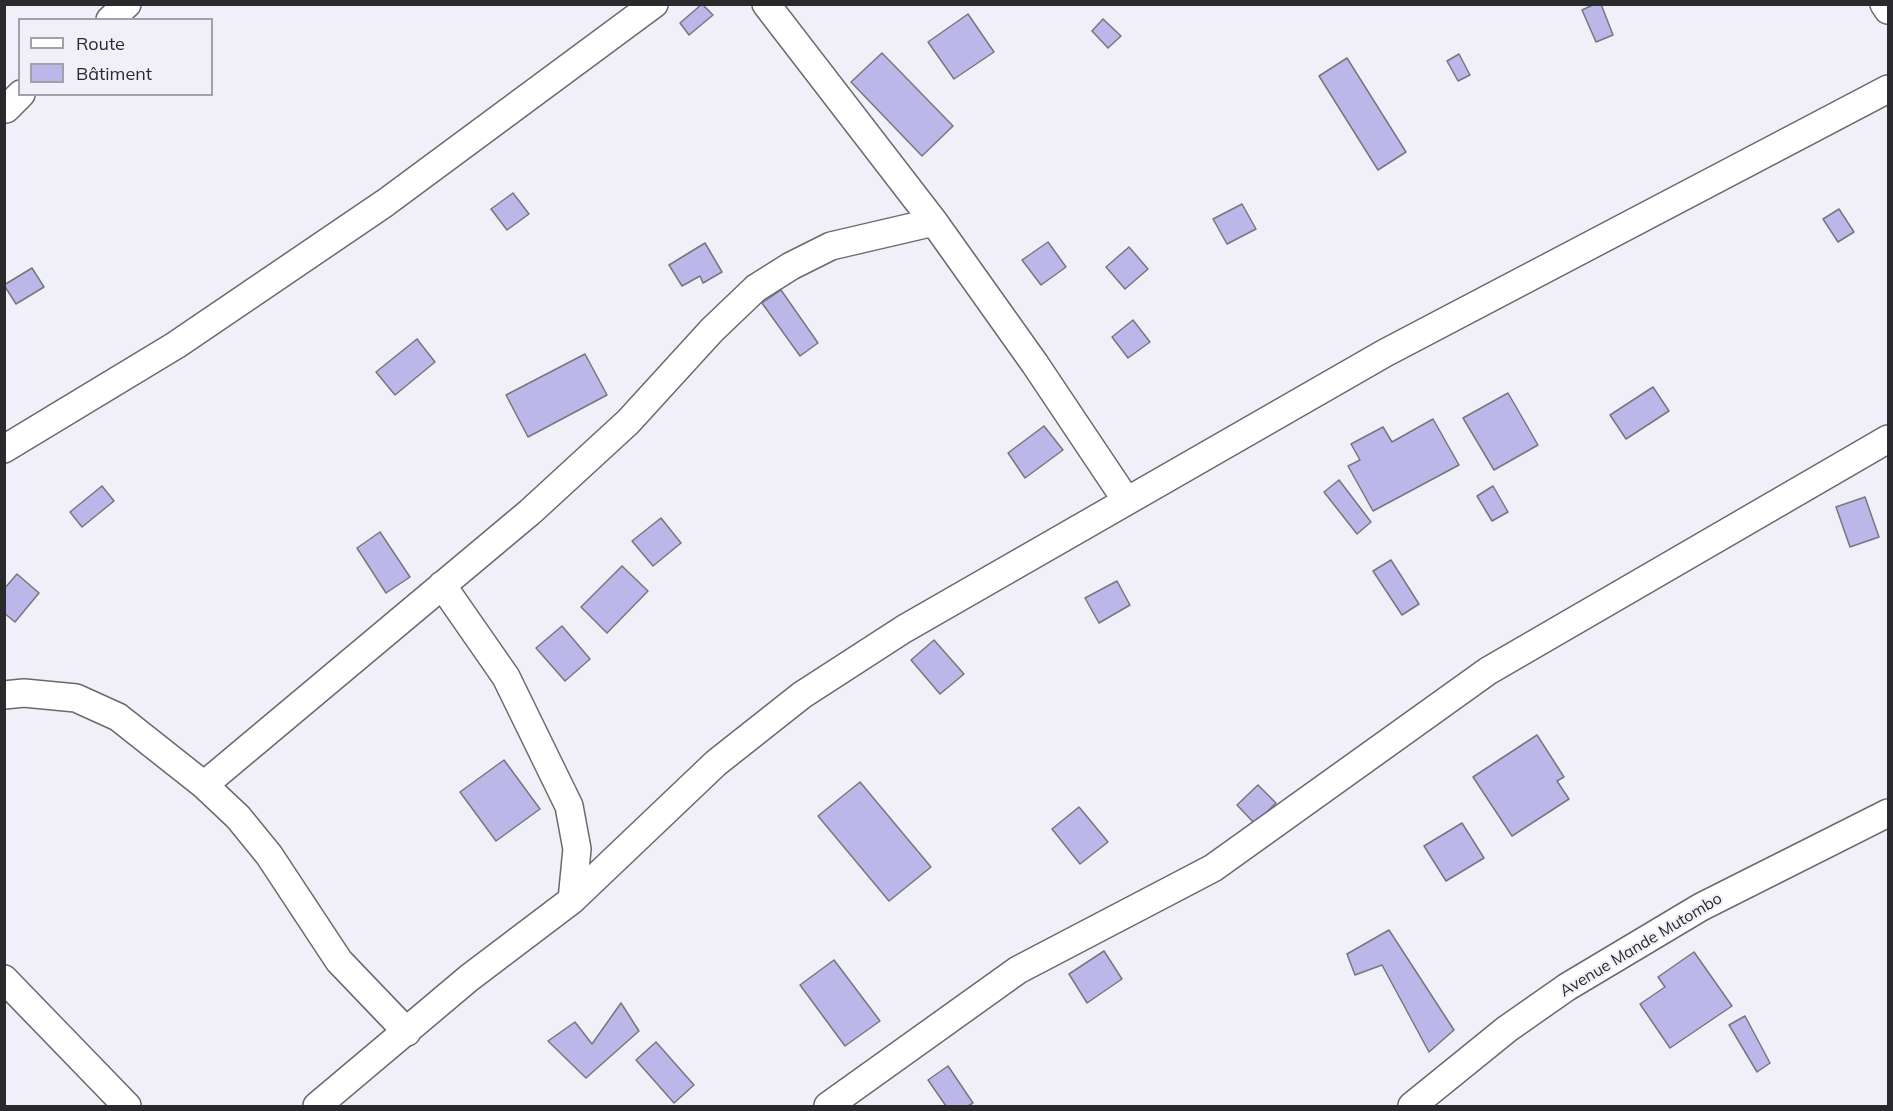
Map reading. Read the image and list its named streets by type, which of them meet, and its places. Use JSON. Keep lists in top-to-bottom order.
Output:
{
  "streets": {
    "street": ["Avenue Mande Mutombo"]
  },
  "legend": ["Route", "Bâtiment"]
}
